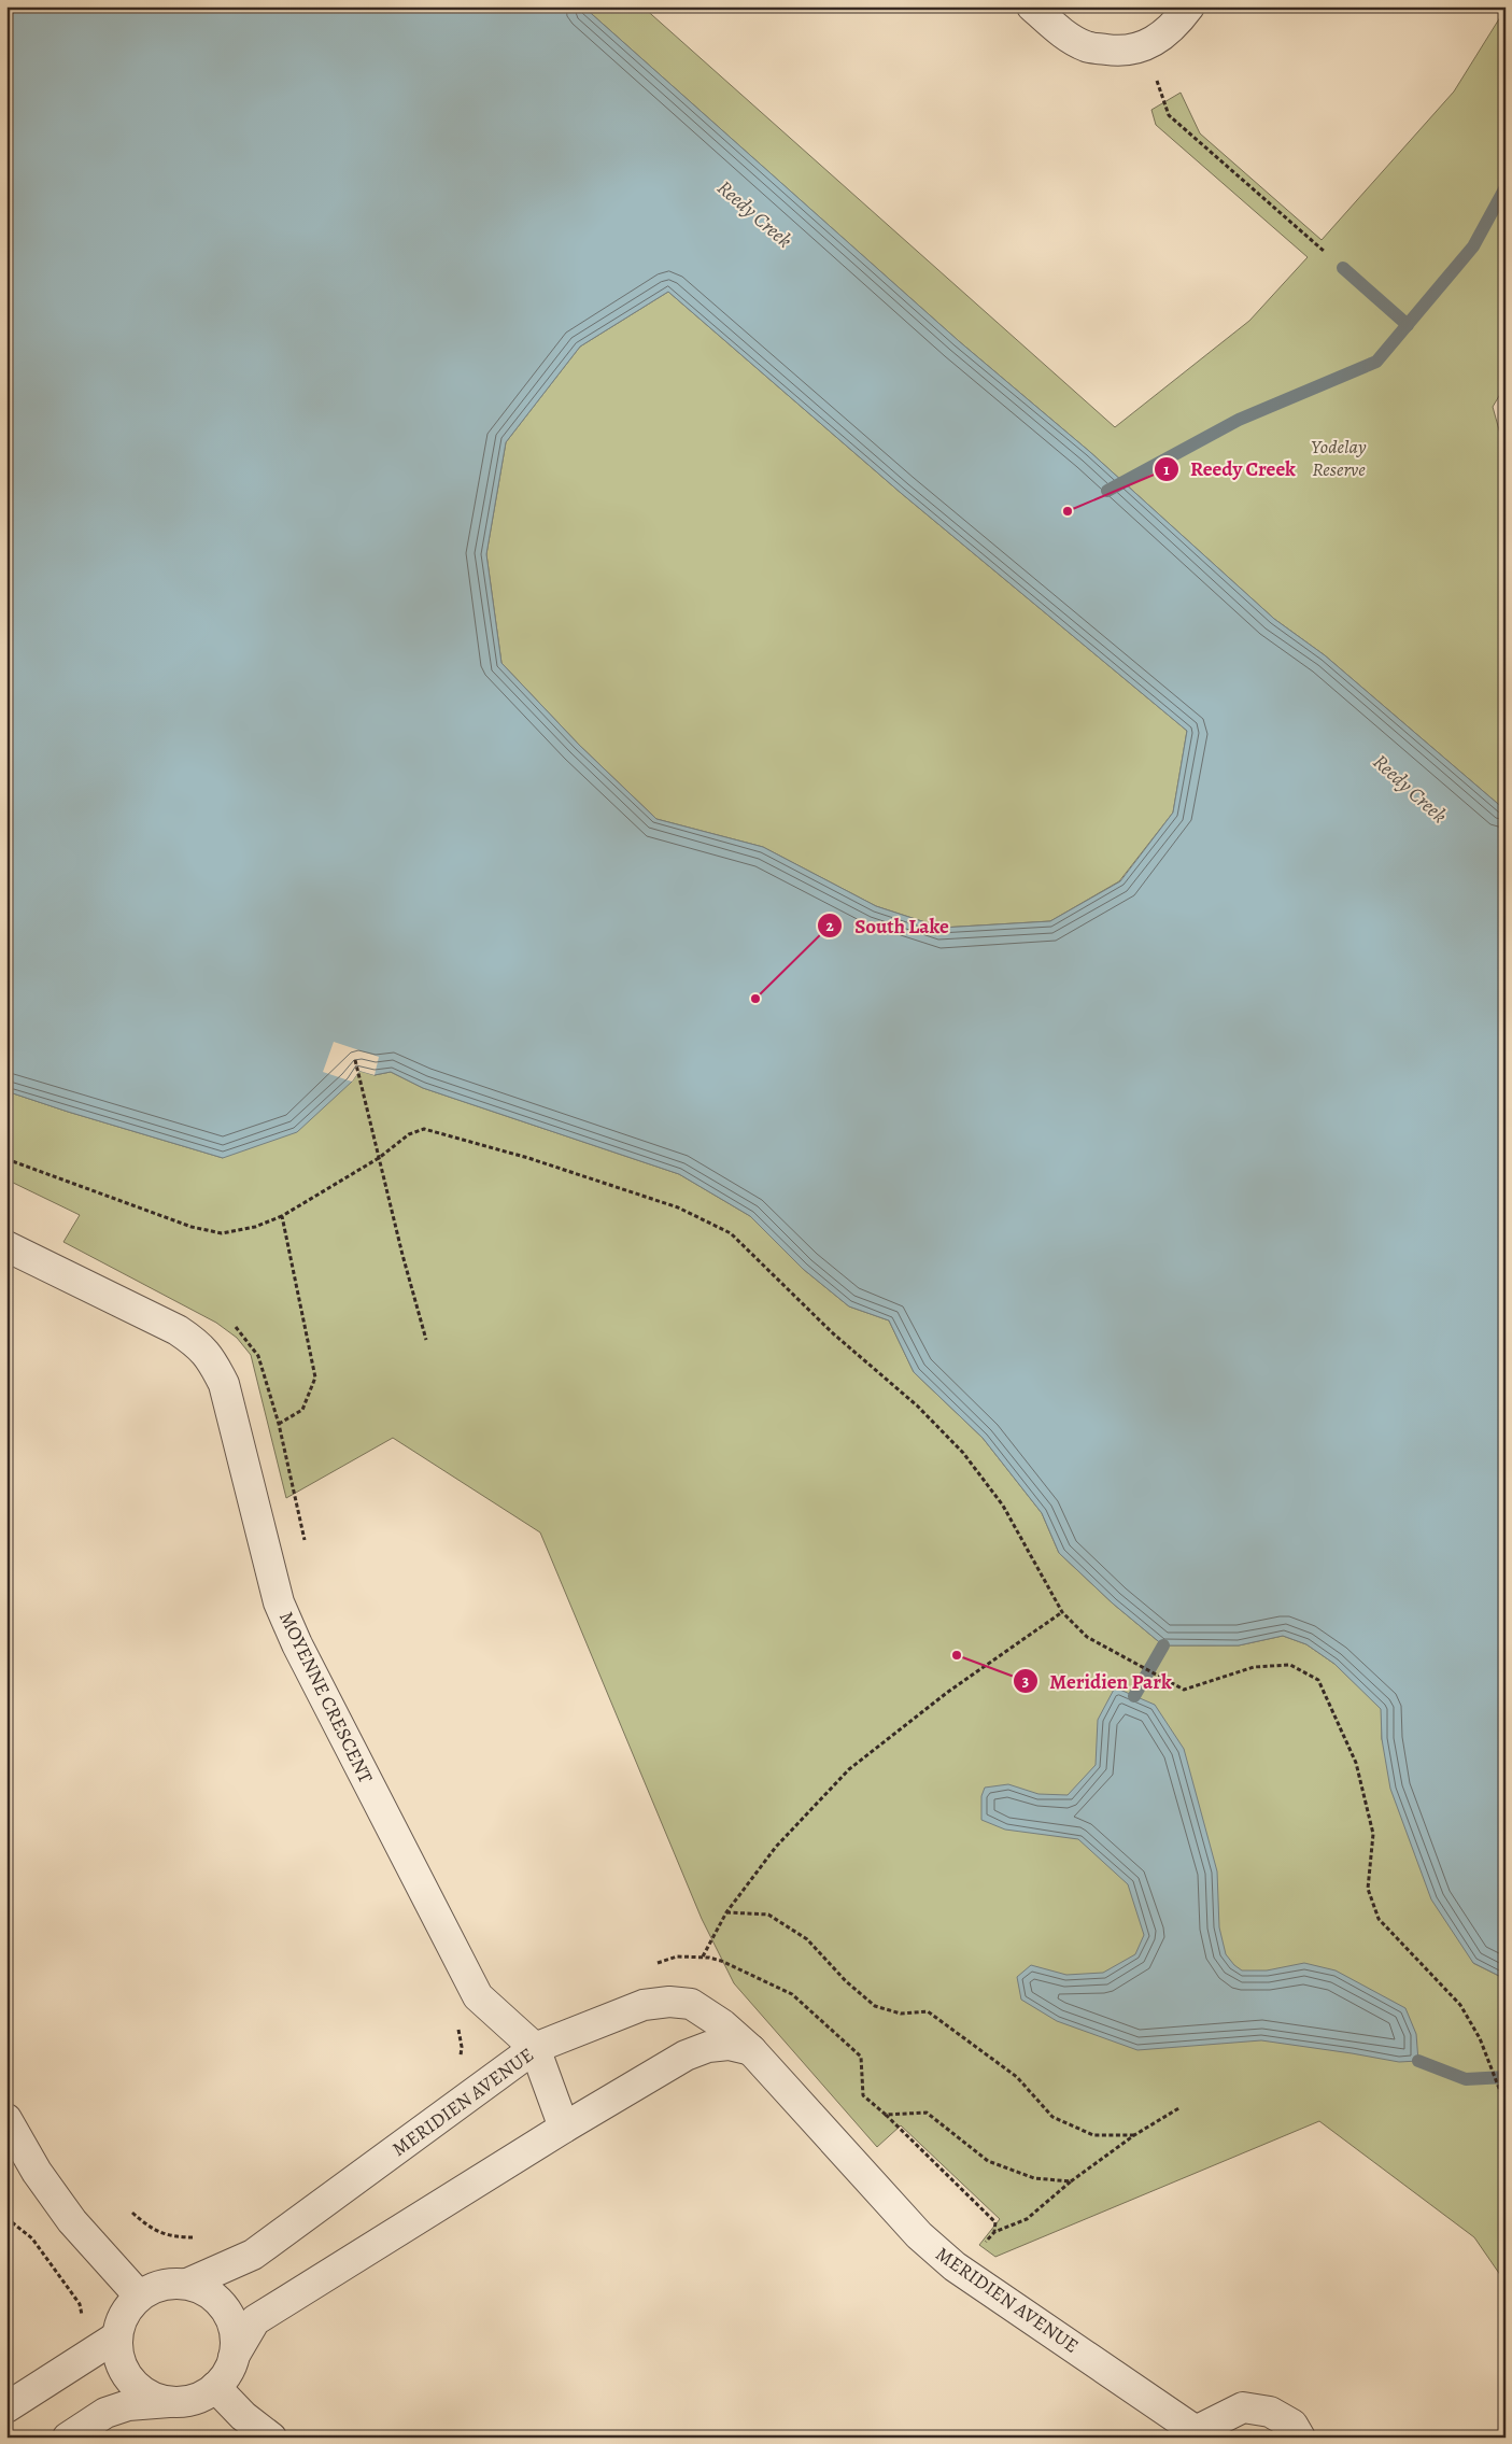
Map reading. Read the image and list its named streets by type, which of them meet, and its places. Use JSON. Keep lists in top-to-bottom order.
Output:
{
  "streets": {
    "street": ["MOYENNE CRESCENT", "MERIDIEN AVENUE"]
  },
  "crossings": [
    ["MOYENNE CRESCENT", "MERIDIEN AVENUE"]
  ],
  "water": ["Reedy Creek"],
  "parks": ["Yodelay Reserve"],
  "places": ["Reedy Creek", "South Lake", "Meridien Park"]
}
